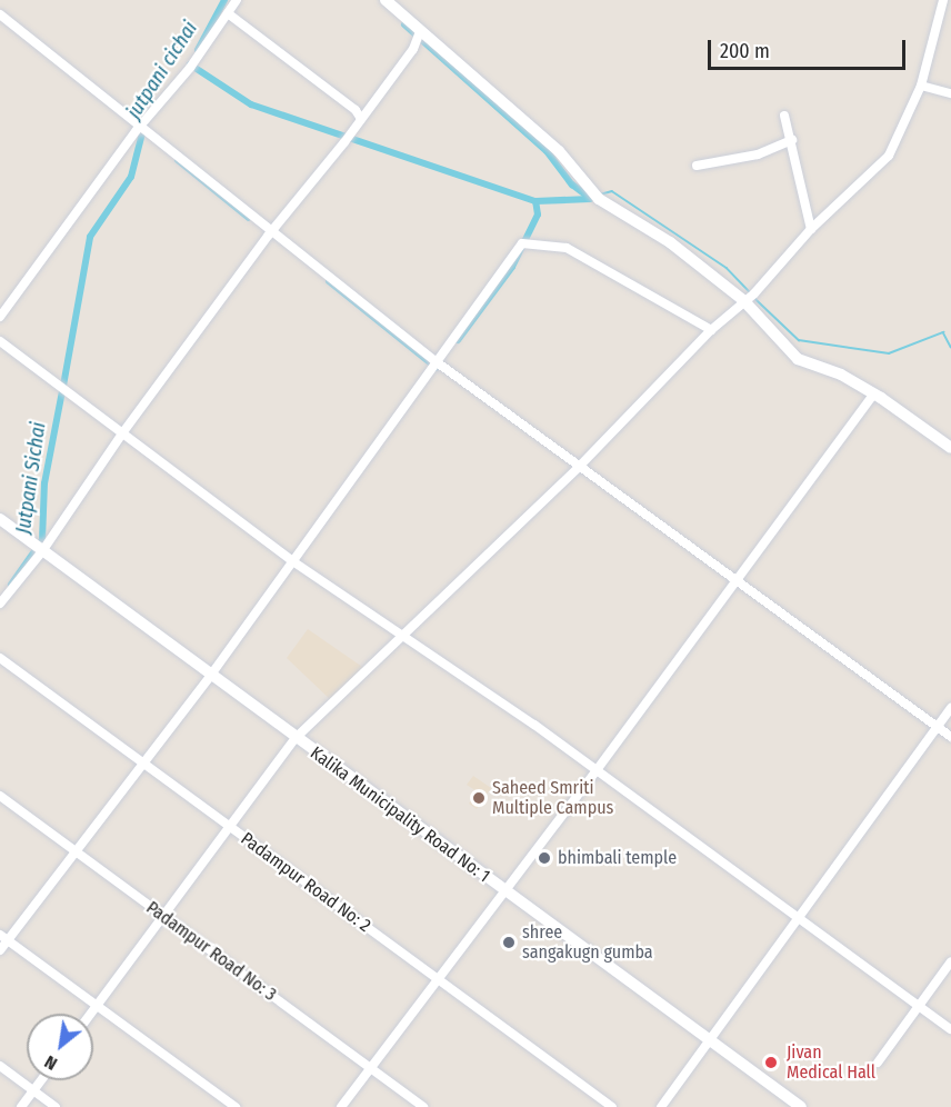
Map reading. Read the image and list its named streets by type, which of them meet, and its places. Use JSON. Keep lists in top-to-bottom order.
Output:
{
  "streets": {
    "street": ["Kalika Municipality Road No: 1", "Padampur Road No: 2", "Padampur Road No: 3"]
  },
  "water": ["jutpani cichai", "Jutpani Sichai"],
  "places": [
    "Saheed Smriti Multiple Campus",
    "bhimbali temple",
    "shree sangakugn gumba",
    "Jivan Medical Hall"
  ],
  "scale_bar": "200 m",
  "north": "bottom left"
}
